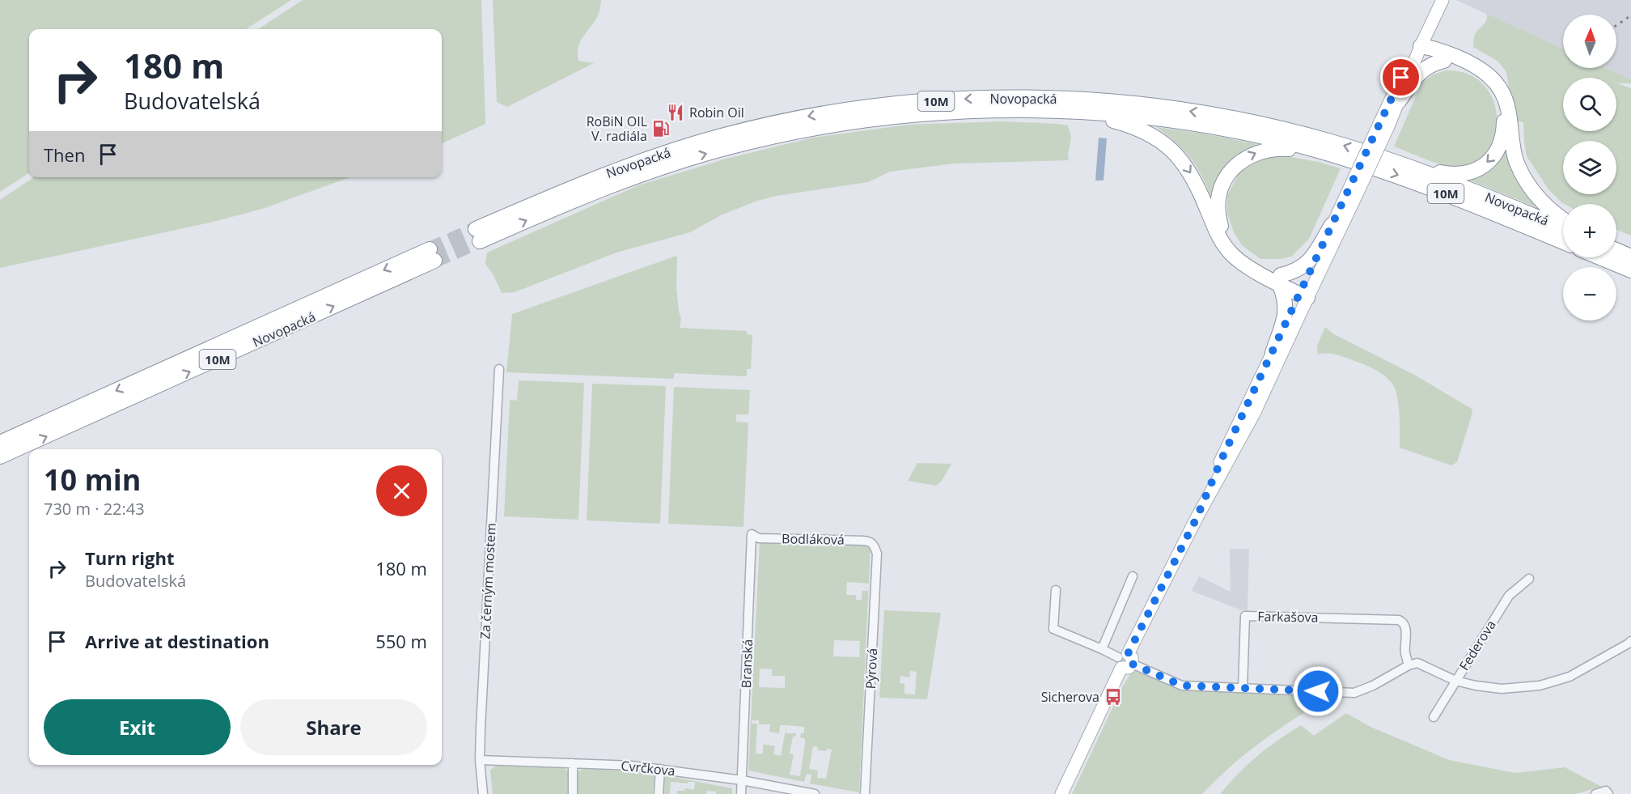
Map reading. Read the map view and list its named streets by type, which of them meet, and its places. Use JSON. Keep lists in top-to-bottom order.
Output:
{
  "streets": {
    "highway": ["Novopacká", "10M"],
    "street": [
      "Bodláková",
      "Za černým mostem",
      "Farkašova",
      "Federova",
      "Branská",
      "Pýrová",
      "Cvrčkova"
    ]
  },
  "crossings": [
    ["Bodláková", "Branská"],
    ["Bodláková", "Pýrová"],
    ["Za černým mostem", "Cvrčkova"],
    ["Branská", "Cvrčkova"]
  ],
  "places": {
    "restaurant": ["Robin Oil"],
    "fuel station": ["RoBiN OIL V. radiála"],
    "bus stop": ["Sicherova"]
  },
  "north": "top",
  "page": {
    "map_buttons": ["+", "−"],
    "turn": ["180 m", "Budovatelská"],
    "then": "Then",
    "heading": ["10 min", "730 m · 22:43"],
    "list": [
      {
        "name": "Turn right",
        "note": "Budovatelská",
        "value": "180 m"
      },
      {
        "name": "Arrive at destination",
        "value": "550 m"
      }
    ],
    "buttons": ["Exit", "Share"]
  }
}
